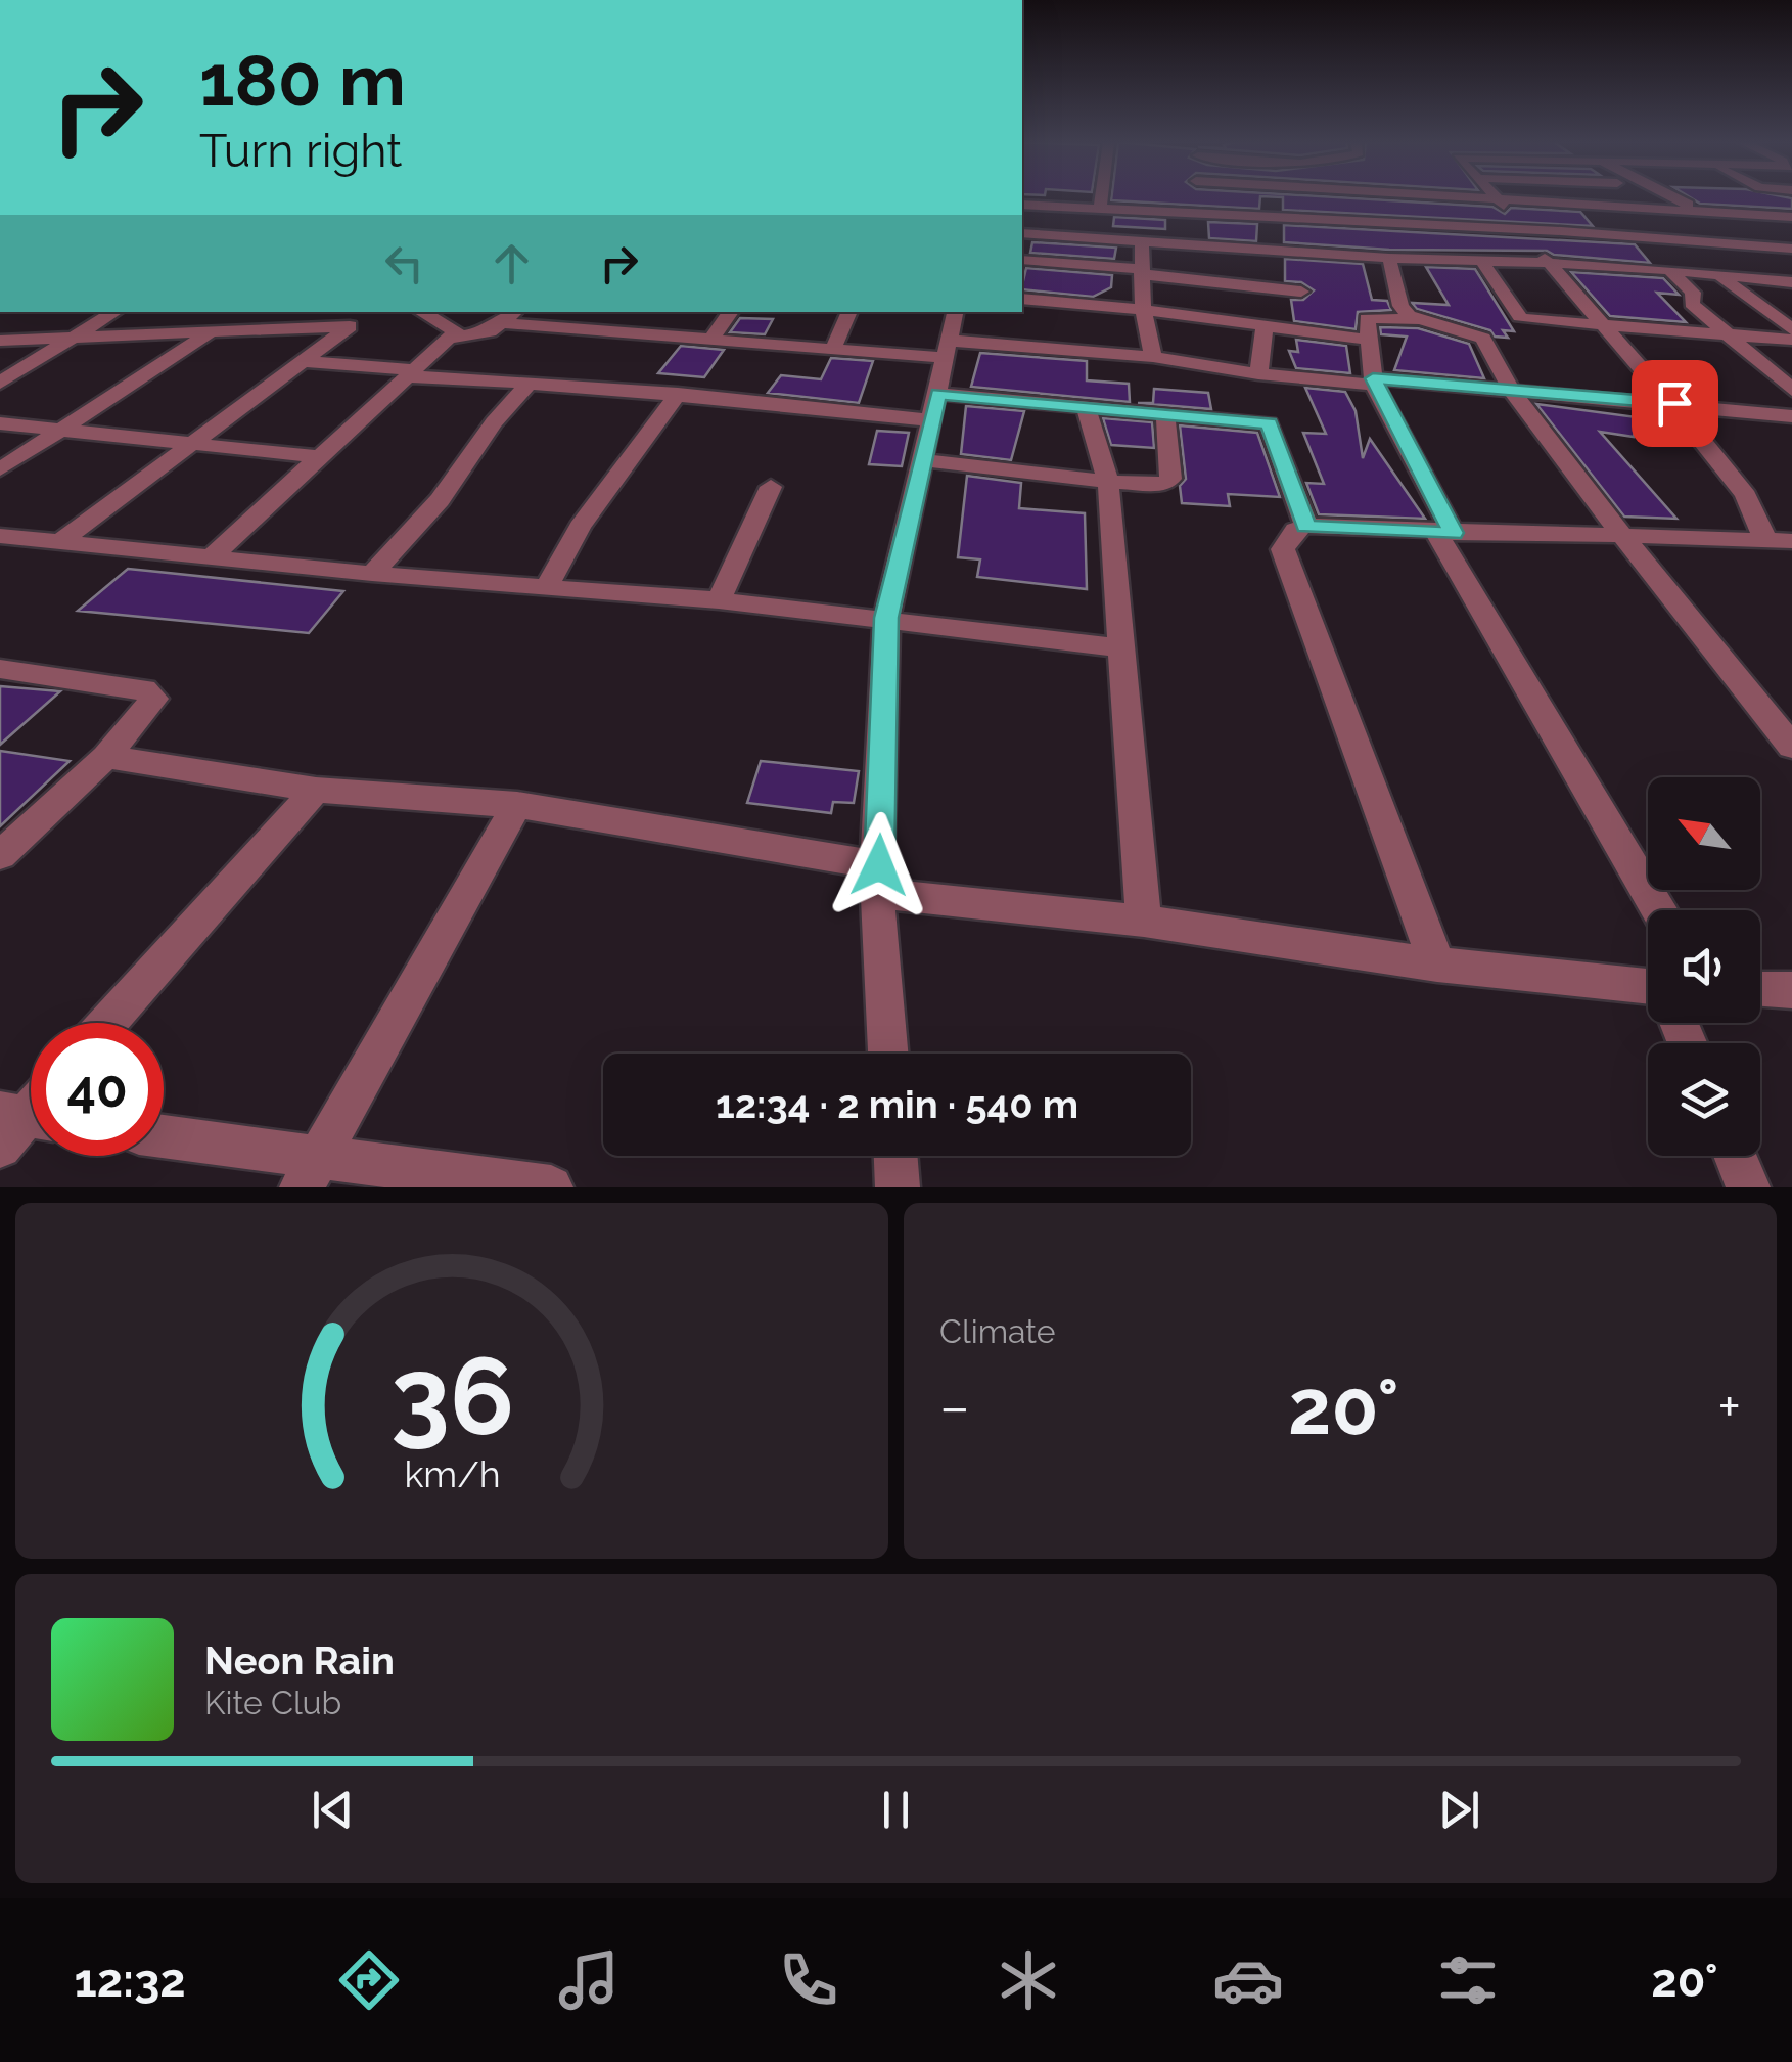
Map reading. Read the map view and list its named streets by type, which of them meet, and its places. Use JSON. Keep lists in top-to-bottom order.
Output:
{
  "north": "top left",
  "page": {
    "turn": ["180 m", "Turn right"],
    "limit": "40",
    "trip": "12:34 · 2 min · 540 m",
    "tile": "Climate",
    "heat": ["−", "20°", "+"],
    "song": ["Neon Rain", "Kite Club"],
    "tabs": ["12:32", "20°"],
    "gauge": ["36", "km/h"]
  }
}
